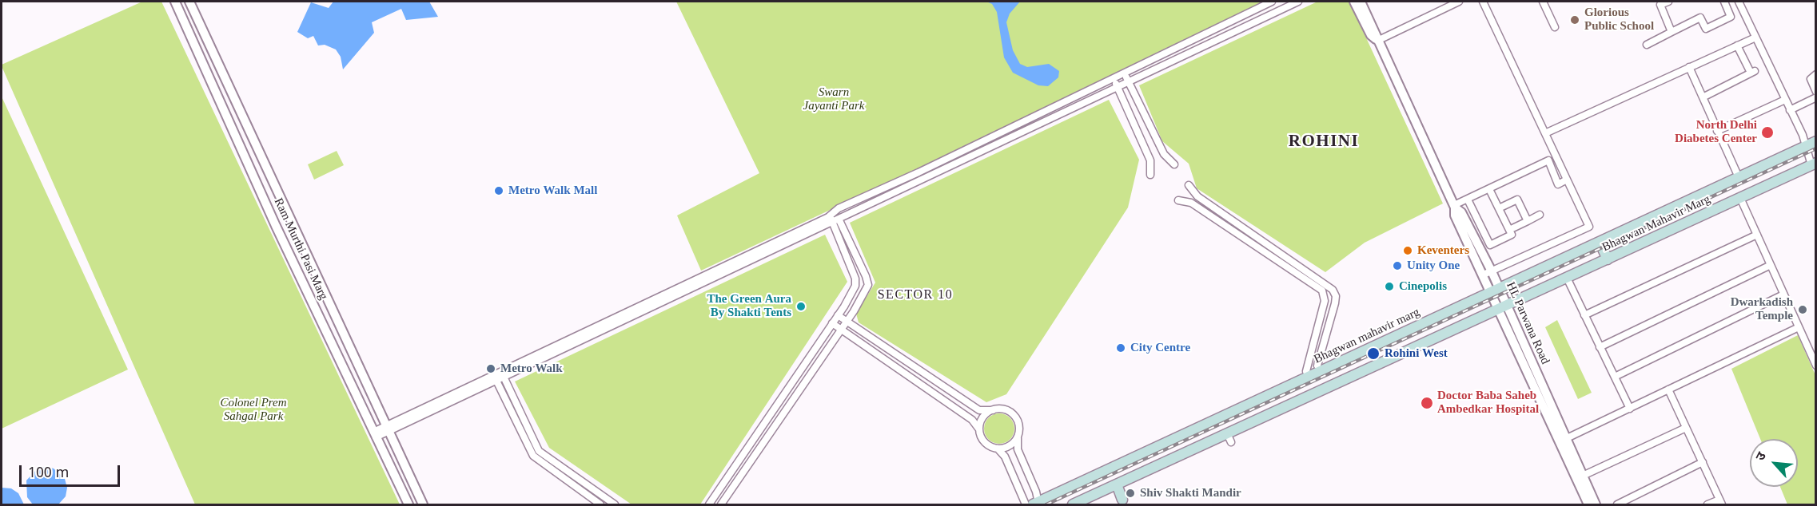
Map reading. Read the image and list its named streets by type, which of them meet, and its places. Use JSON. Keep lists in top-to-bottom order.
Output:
{
  "streets": {
    "main road": ["Bhagwan Mahavir Marg", "Bhagwan mahavir marg"],
    "street": ["Ram Murthi Pasi Marg", "HL Parwana Road"]
  },
  "crossings": [
    ["Bhagwan Mahavir Marg", "HL Parwana Road"],
    ["HL Parwana Road", "Bhagwan mahavir marg"]
  ],
  "districts": ["ROHINI", "SECTOR 10"],
  "parks": ["Swarn Jayanti Park", "Colonel Prem Sahgal Park"],
  "places": [
    "Glorious Public School",
    "North Delhi Diabetes Center",
    "Metro Walk Mall",
    "Keventers",
    "Unity One",
    "Cinepolis",
    "The Green Aura By Shakti Tents",
    "Dwarkadish Temple",
    "City Centre",
    "Rohini West",
    "Metro Walk",
    "Doctor Baba Saheb Ambedkar Hospital",
    "Shiv Shakti Mandir"
  ],
  "scale_bar": "100 m",
  "north": "top left"
}
